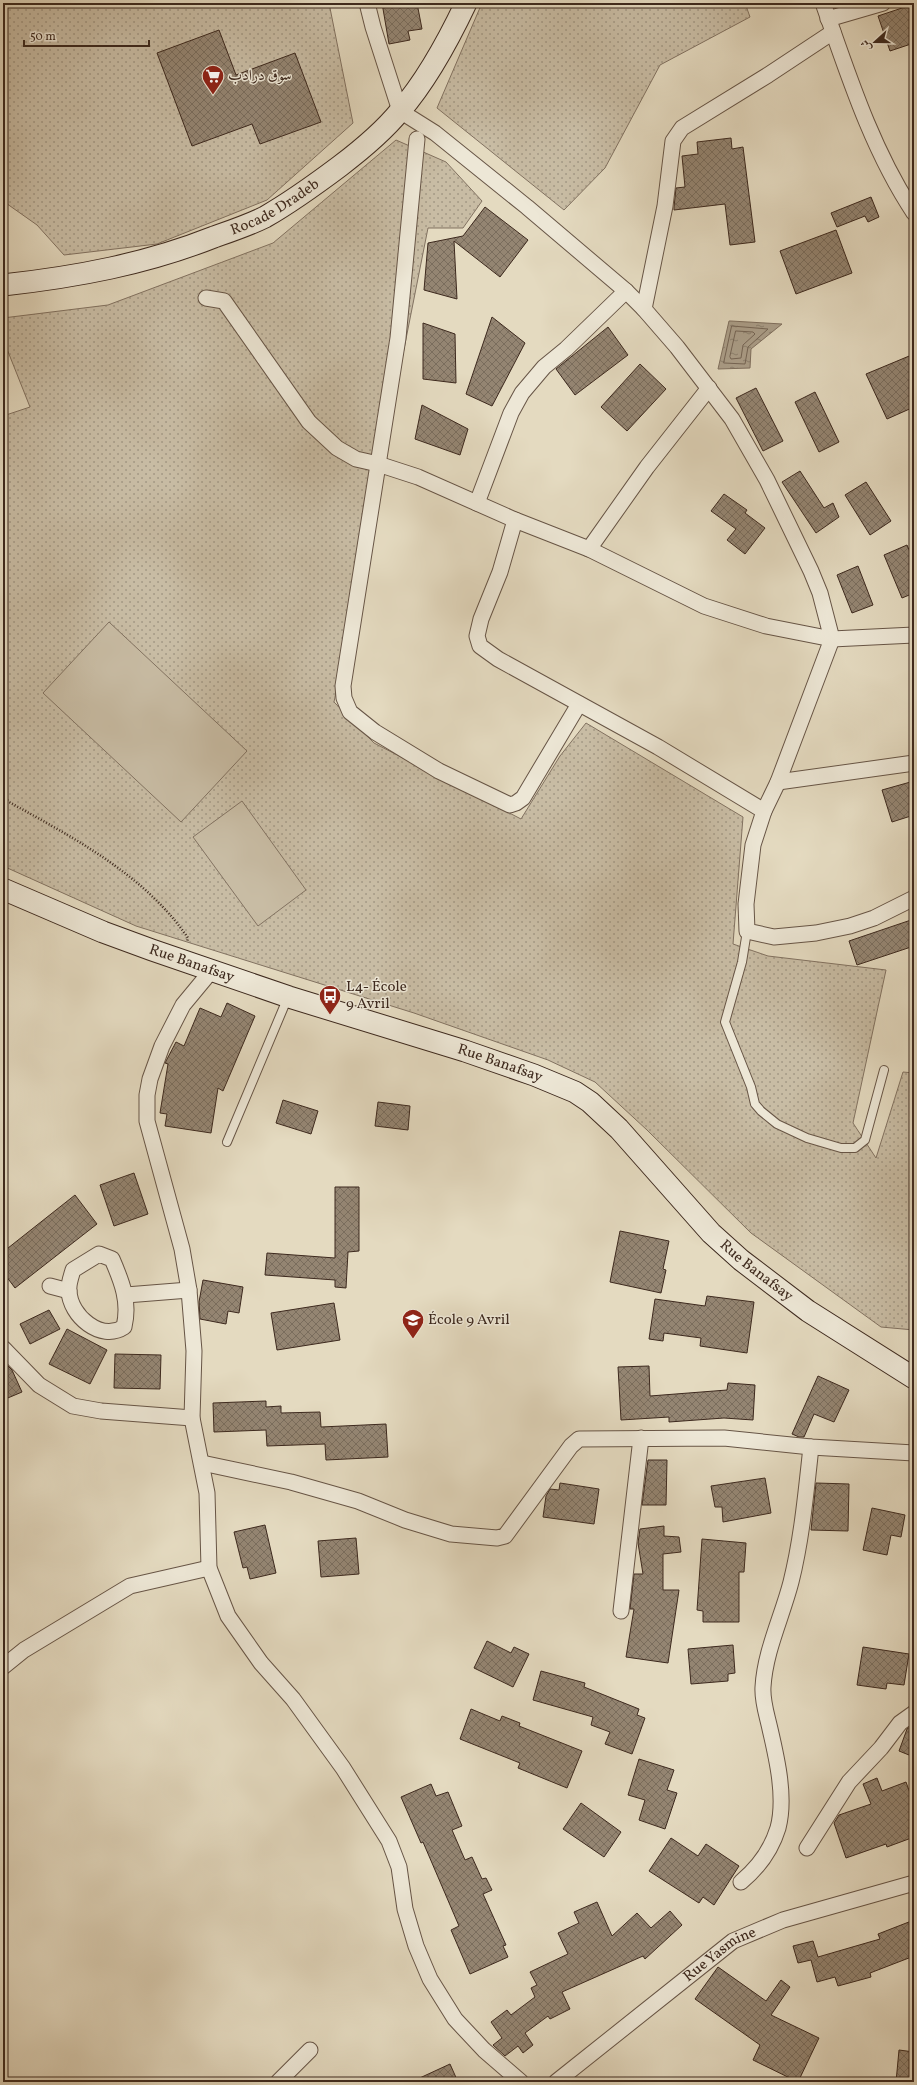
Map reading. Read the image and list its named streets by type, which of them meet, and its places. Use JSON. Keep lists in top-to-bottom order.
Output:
{
  "streets": {
    "main road": ["Rocade Dradeb", "Rue Banafsay"],
    "street": ["Rue Yasmine"]
  },
  "places": {
    "supermarket": ["سوق درادب"],
    "bus stop": ["L4- École 9 Avril"],
    "school or university": ["École 9 Avril"]
  },
  "scale_bar": "50 m",
  "north": "left"
}
